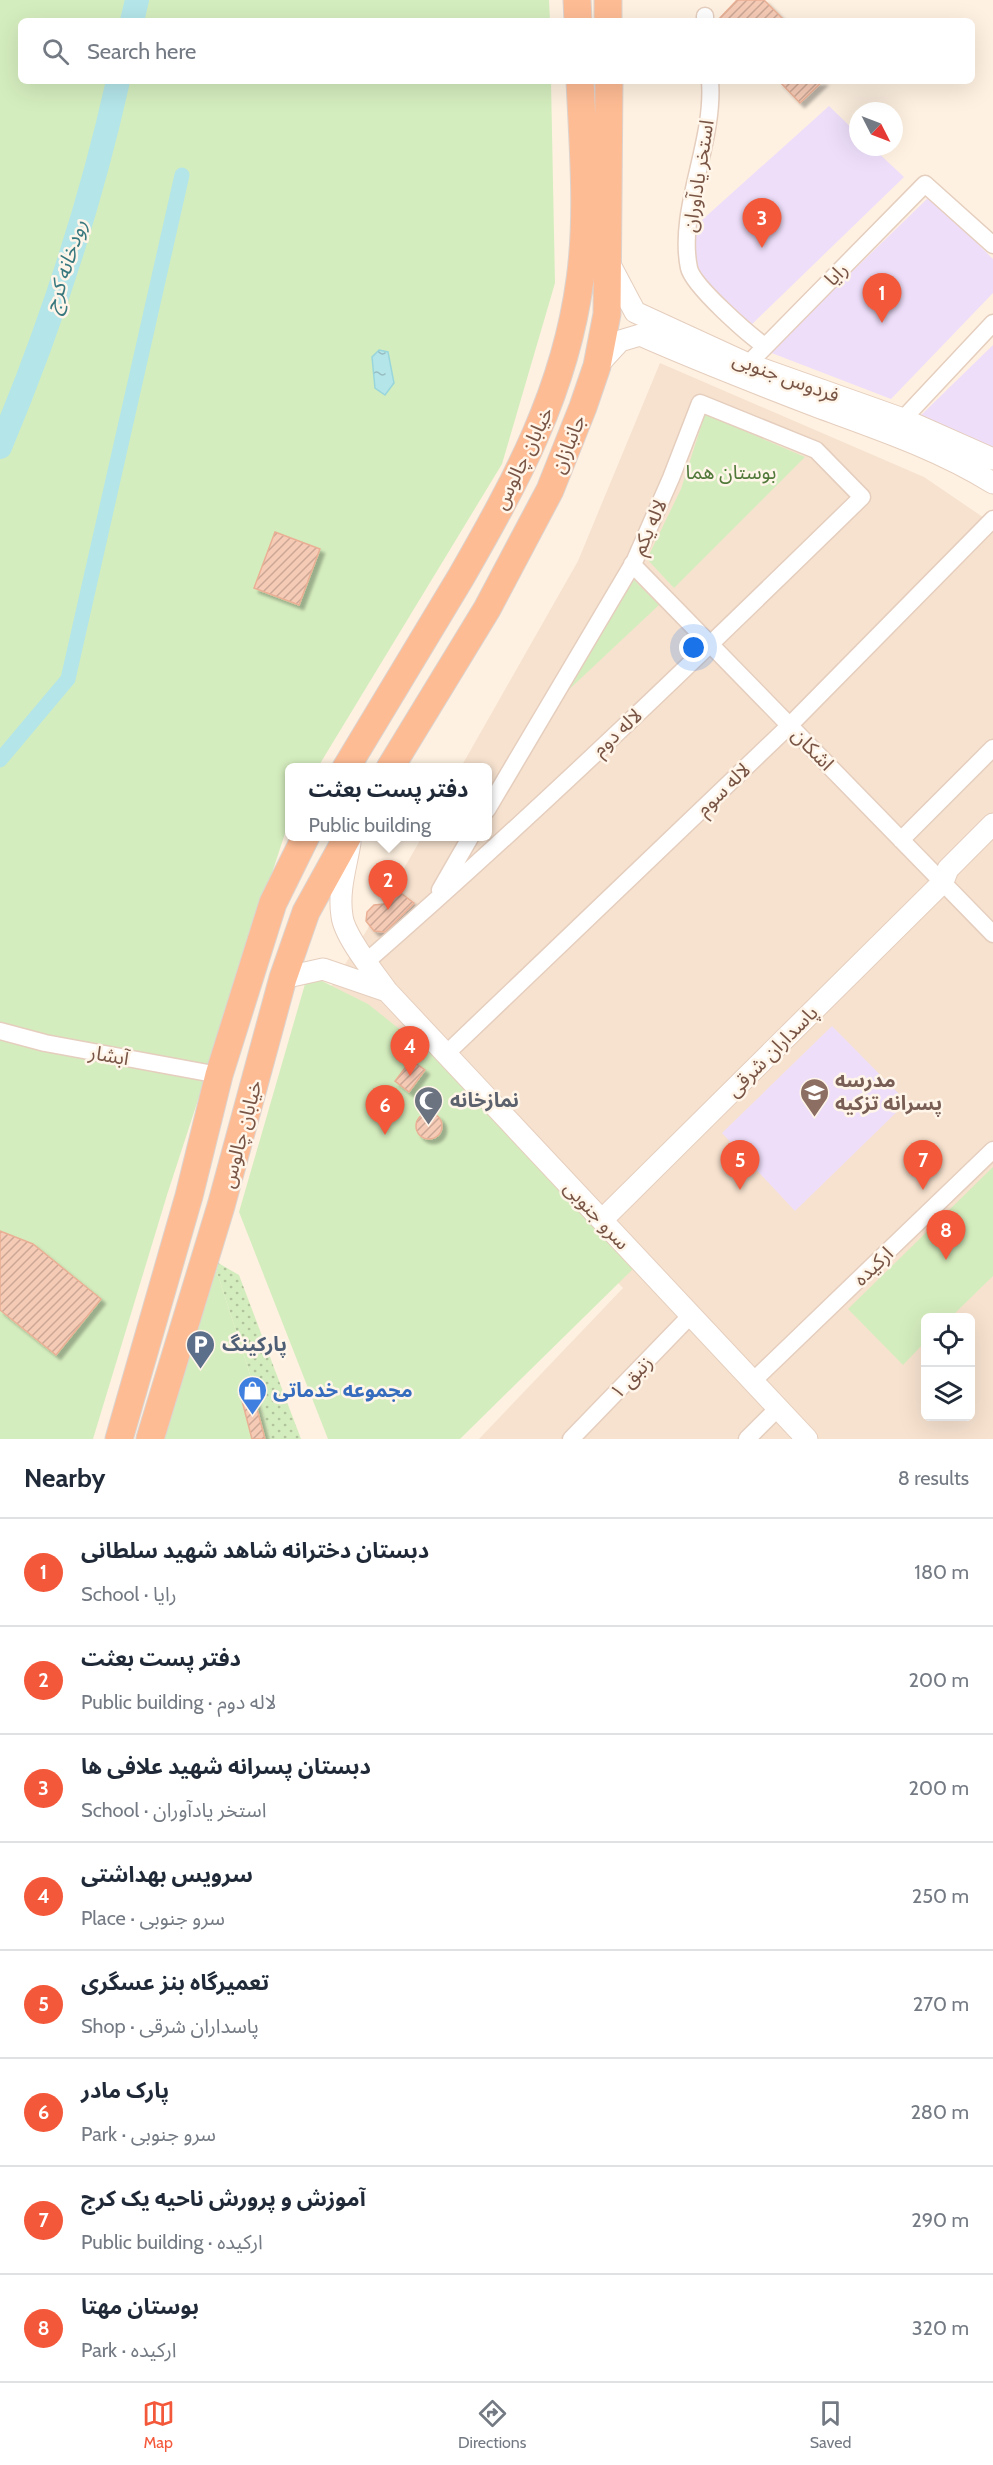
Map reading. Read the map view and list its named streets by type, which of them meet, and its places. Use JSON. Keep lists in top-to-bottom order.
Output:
{
  "streets": {
    "highway": ["جانبازان", "خیابان چالوس"],
    "street": [
      "استخر یادآوران",
      "رایا",
      "فردوس جنوبی",
      "لاله یکم",
      "لاله دوم",
      "اشکان",
      "لاله سوم",
      "پاسداران شرقی",
      "آبشار",
      "سرو جنوبی",
      "ارکیده",
      "زنبق ۱"
    ]
  },
  "crossings": [
    ["استخر یادآوران", "رایا"],
    ["رایا", "فردوس جنوبی"],
    ["فردوس جنوبی", "جانبازان"],
    ["خیابان چالوس", "آبشار"],
    ["لاله یکم", "لاله دوم"],
    ["لاله یکم", "اشکان"],
    ["لاله دوم", "اشکان"],
    ["لاله دوم", "سرو جنوبی"],
    ["اشکان", "لاله سوم"],
    ["اشکان", "پاسداران شرقی"],
    ["لاله سوم", "سرو جنوبی"],
    ["پاسداران شرقی", "سرو جنوبی"],
    ["سرو جنوبی", "ارکیده"],
    ["سرو جنوبی", "زنبق ۱"]
  ],
  "water": ["رودخانه کرج"],
  "parks": ["بوستان هما"],
  "places": {
    "school or university": ["مدرسه پسرانه تزکیه"],
    "mosque": ["نمازخانه"],
    "parking": ["پارکینگ"],
    "shop": ["مجموعه خدماتی"]
  },
  "north": "bottom right",
  "page": {
    "search": "Search here",
    "pins": [
      "3",
      "1",
      "2",
      "4",
      "6",
      "5",
      "7",
      "8"
    ],
    "popup": ["دفتر پست بعثت", "Public building"],
    "heading": ["Nearby", "8 results"],
    "list": [
      {
        "mark": "1",
        "name": "دبستان دخترانه شاهد شهید سلطانی",
        "note": "School · رایا",
        "value": "180 m"
      },
      {
        "mark": "2",
        "name": "دفتر پست بعثت",
        "note": "Public building · لاله دوم",
        "value": "200 m"
      },
      {
        "mark": "3",
        "name": "دبستان پسرانه شهید علافی ها",
        "note": "School · استخر یادآوران",
        "value": "200 m"
      },
      {
        "mark": "4",
        "name": "سرویس بهداشتی",
        "note": "Place · سرو جنوبی",
        "value": "250 m"
      },
      {
        "mark": "5",
        "name": "تعمیرگاه بنز عسگری",
        "note": "Shop · پاسداران شرقی",
        "value": "270 m"
      },
      {
        "mark": "6",
        "name": "پارک مادر",
        "note": "Park · سرو جنوبی",
        "value": "280 m"
      },
      {
        "mark": "7",
        "name": "آموزش و پرورش ناحیه یک کرج",
        "note": "Public building · ارکیده",
        "value": "290 m"
      },
      {
        "mark": "8",
        "name": "بوستان مهتا",
        "note": "Park · ارکیده",
        "value": "320 m"
      }
    ],
    "nav": ["Map", "Directions", "Saved"]
  }
}
